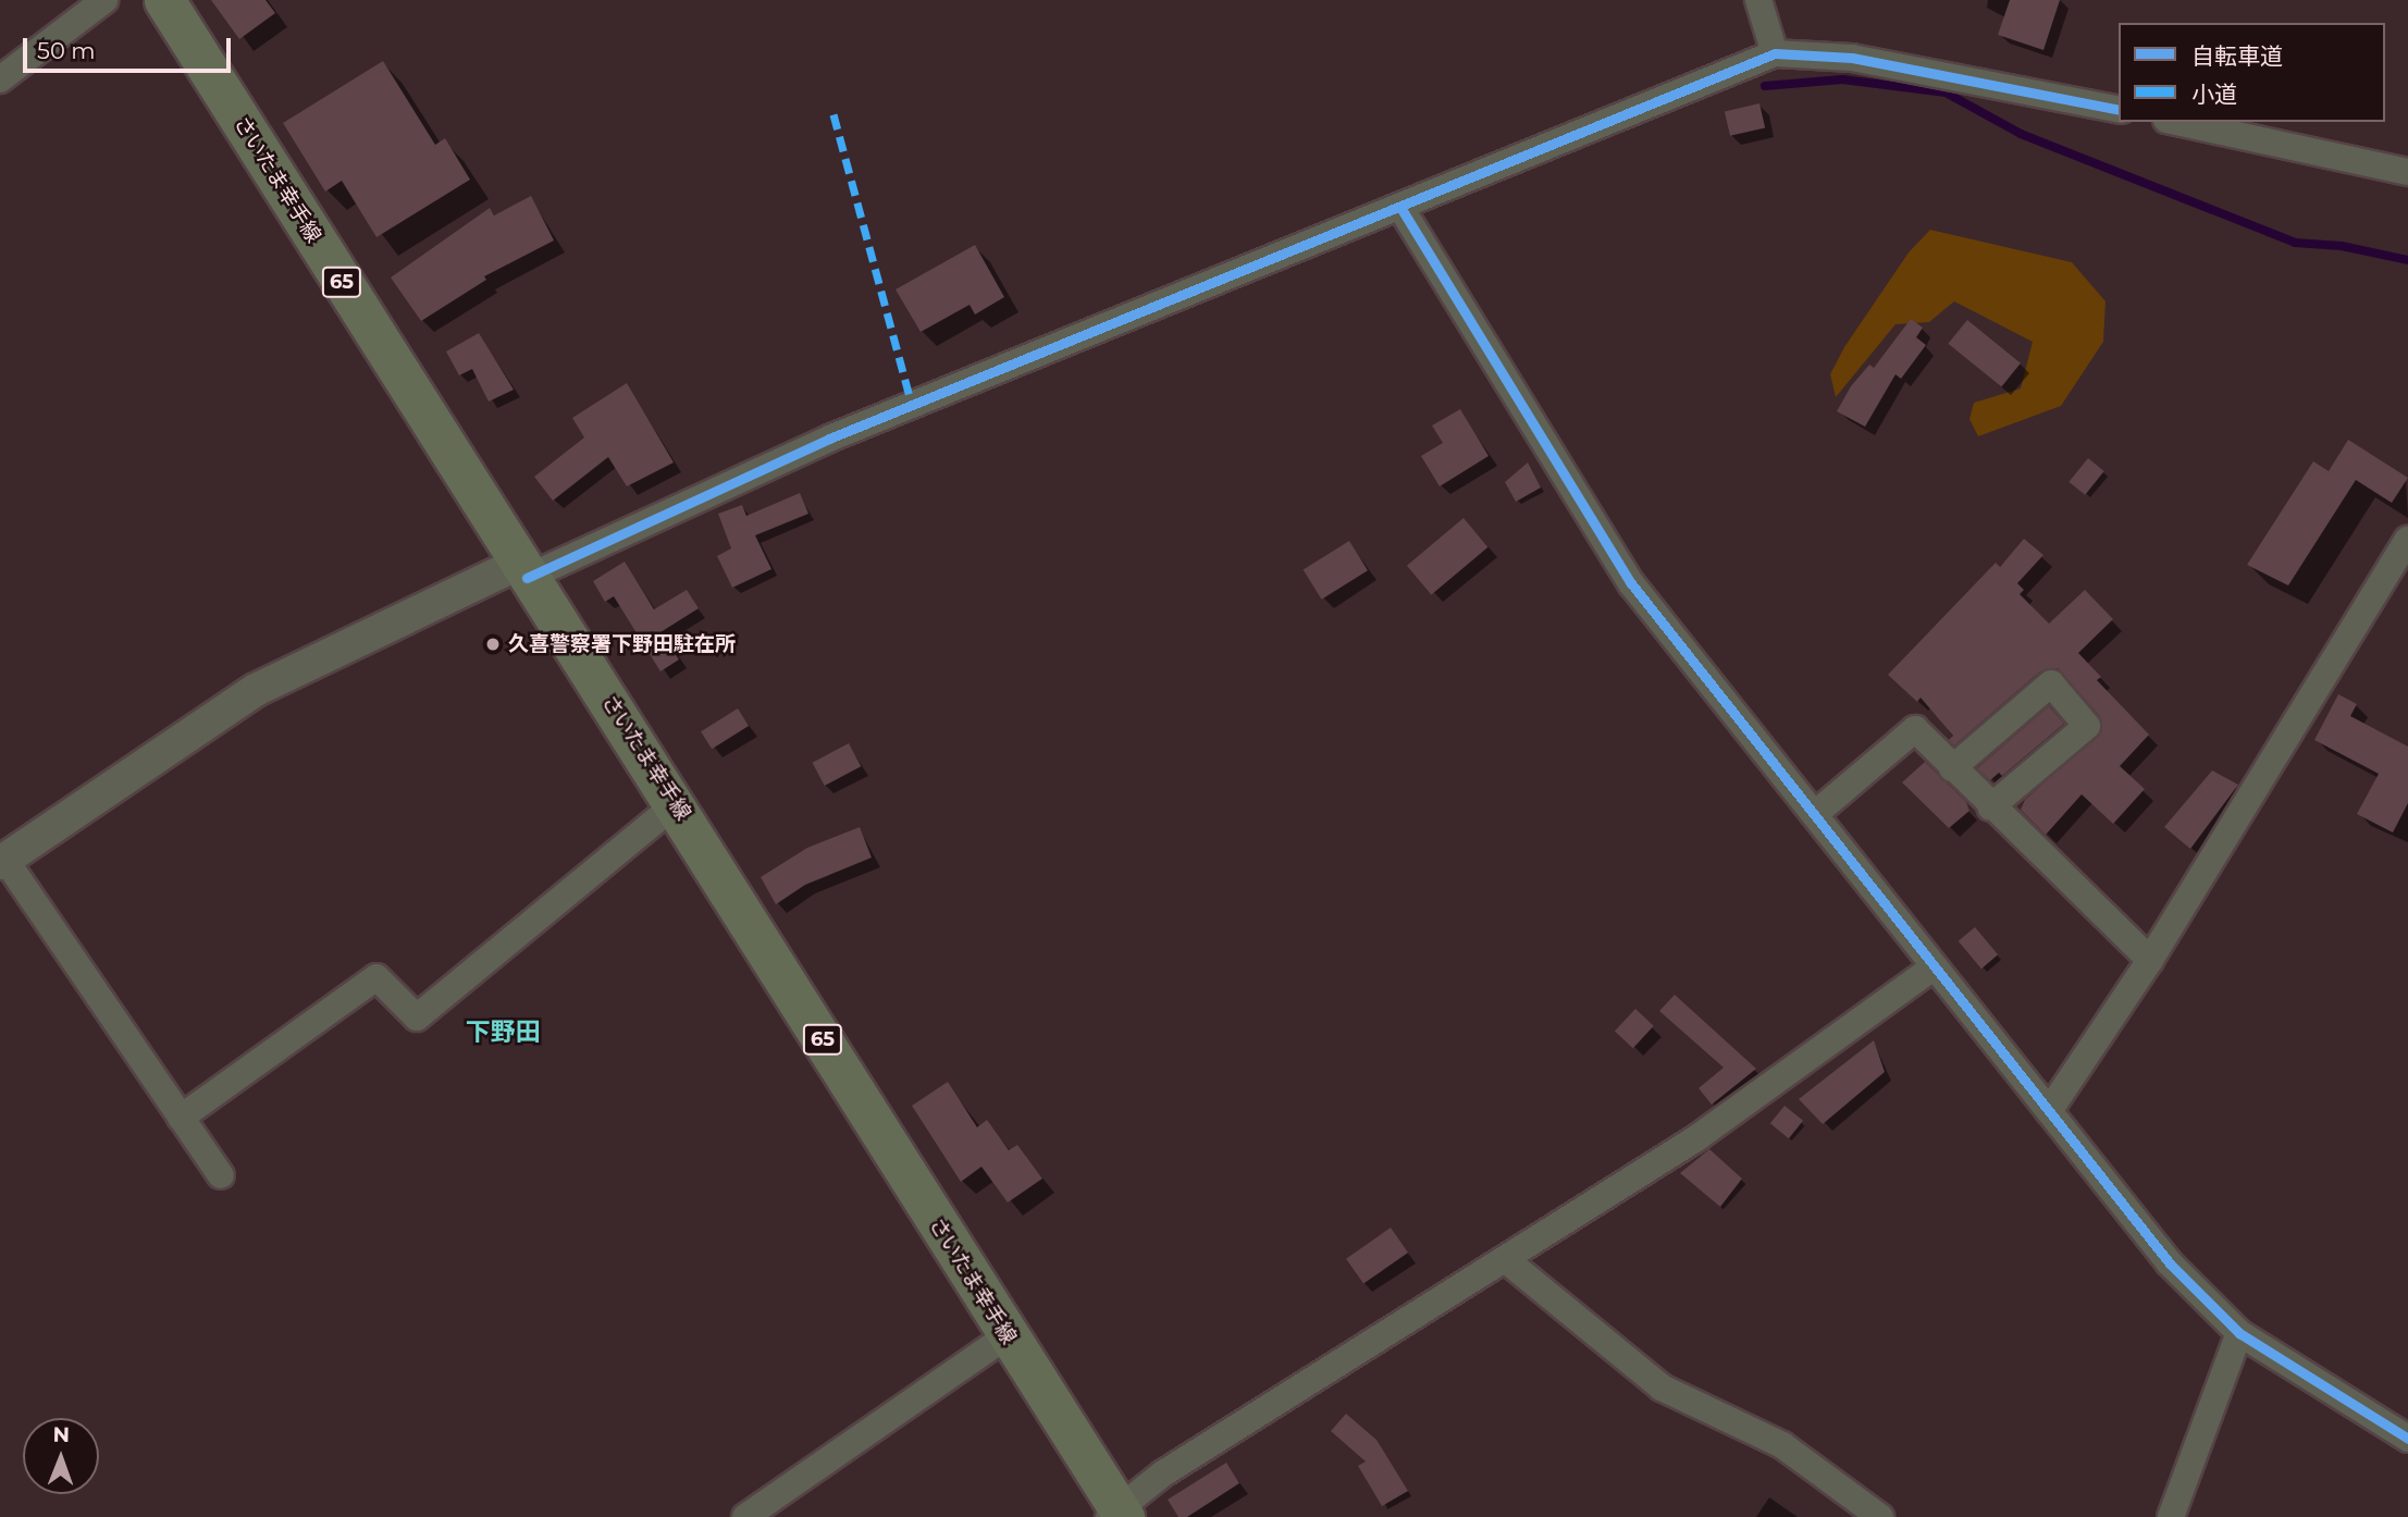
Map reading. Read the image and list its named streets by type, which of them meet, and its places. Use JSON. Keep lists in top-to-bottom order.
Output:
{
  "streets": {
    "main road": ["さいたま幸手線", "65"]
  },
  "districts": ["下野田"],
  "places": ["久喜警察署下野田駐在所"],
  "legend": ["自転車道", "小道"],
  "scale_bar": "50 m",
  "north": "top"
}
